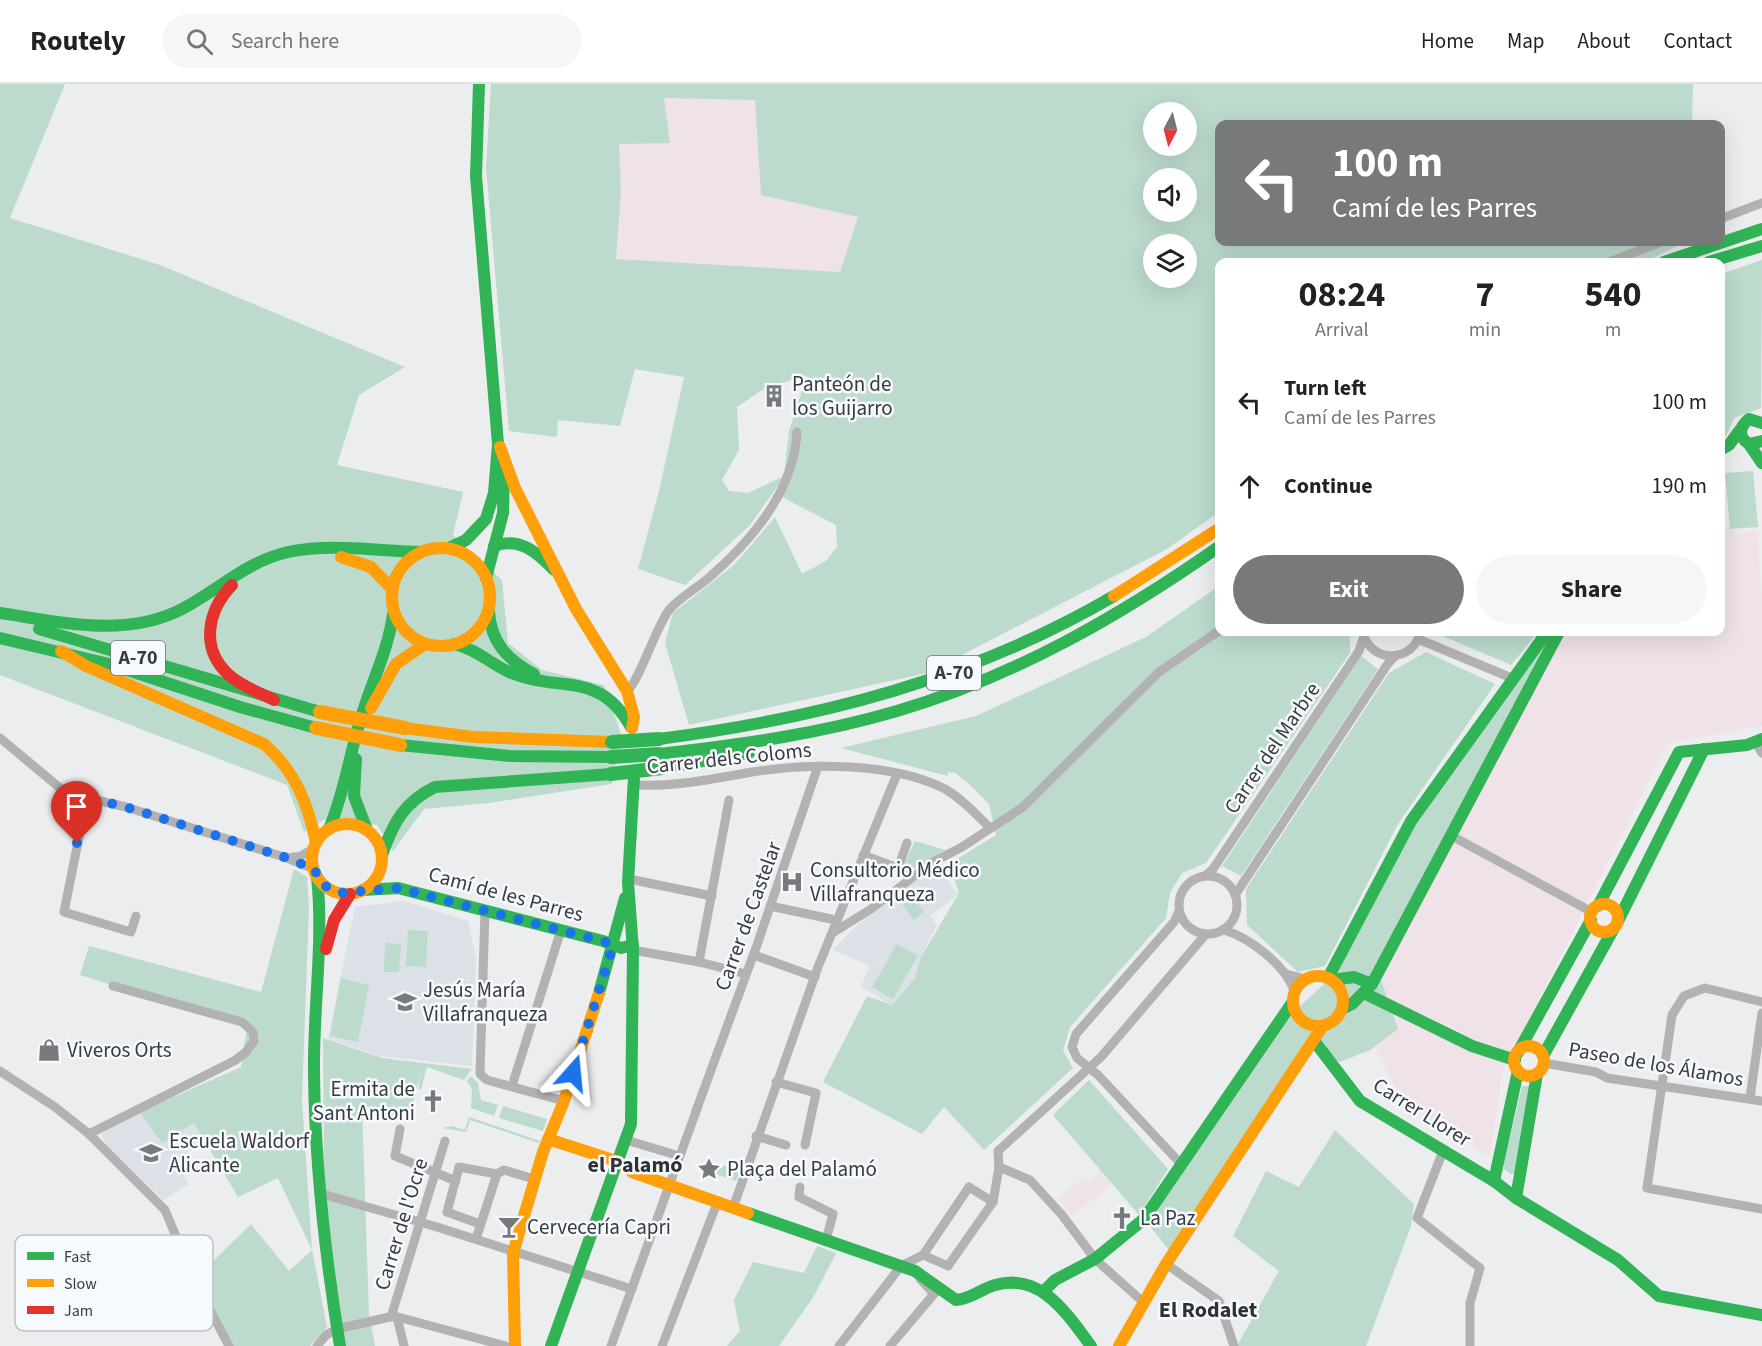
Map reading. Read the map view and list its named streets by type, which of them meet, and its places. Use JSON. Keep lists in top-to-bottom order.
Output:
{
  "streets": {
    "main road": ["A-70", "Camí de les Parres", "Carrer Llorer"],
    "street": [
      "Carrer del Marbre",
      "Carrer dels Coloms",
      "Carrer de Castelar",
      "Paseo de los Álamos",
      "Carrer de l'Ocre"
    ]
  },
  "crossings": [
    ["Carrer dels Coloms", "Carrer de Castelar"]
  ],
  "districts": ["el Palamó", "El Rodalet"],
  "places": {
    "building": ["Panteón de los Guijarro"],
    "hospital": ["Consultorio Médico Villafranqueza"],
    "school or university": ["Jesús María Villafranqueza", "Escuela Waldorf Alicante"],
    "shop": ["Viveros Orts"],
    "church": ["Ermita de Sant Antoni", "La Paz"],
    "place": ["Plaça del Palamó"],
    "bar": ["Cervecería Capri"]
  },
  "legend": ["Fast", "Slow", "Jam"],
  "north": "bottom",
  "page": {
    "header": "Routely",
    "search": "Search here",
    "nav": [
      "Home",
      "Map",
      "About",
      "Contact"
    ],
    "turn": ["100 m", "Camí de les Parres"],
    "eta": [
      "08:24",
      "Arrival",
      "7",
      "min",
      "540",
      "m"
    ],
    "list": [
      {
        "name": "Turn left",
        "note": "Camí de les Parres",
        "value": "100 m"
      },
      {
        "name": "Continue",
        "value": "190 m"
      }
    ],
    "buttons": ["Exit", "Share"]
  }
}
